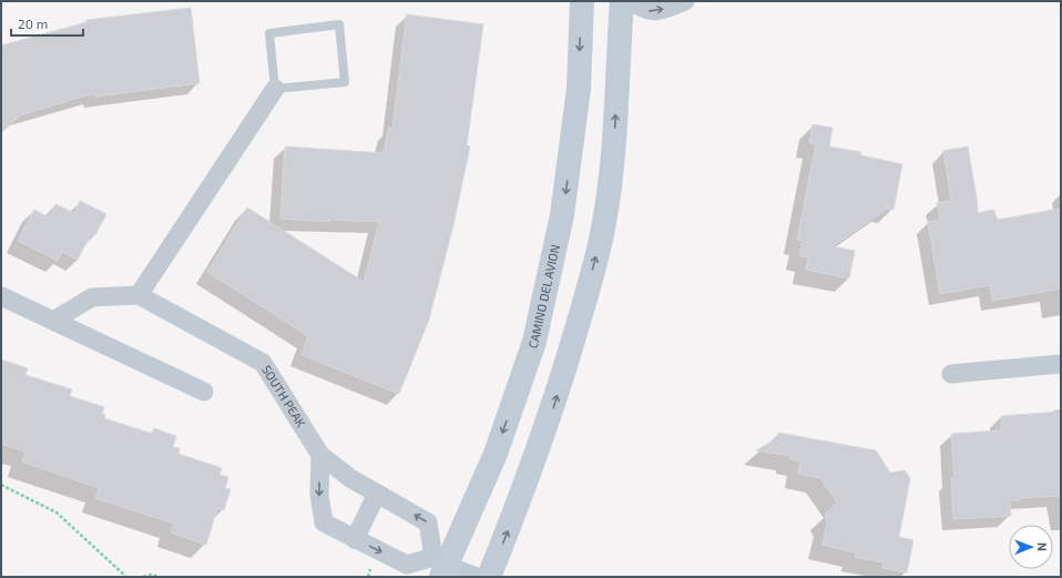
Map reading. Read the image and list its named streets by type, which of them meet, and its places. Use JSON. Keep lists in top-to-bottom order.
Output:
{
  "streets": {
    "main road": ["CAMINO DEL AVION"],
    "street": ["SOUTH PEAK"]
  },
  "crossings": [
    ["CAMINO DEL AVION", "SOUTH PEAK"]
  ],
  "scale_bar": "20 m",
  "north": "right"
}
